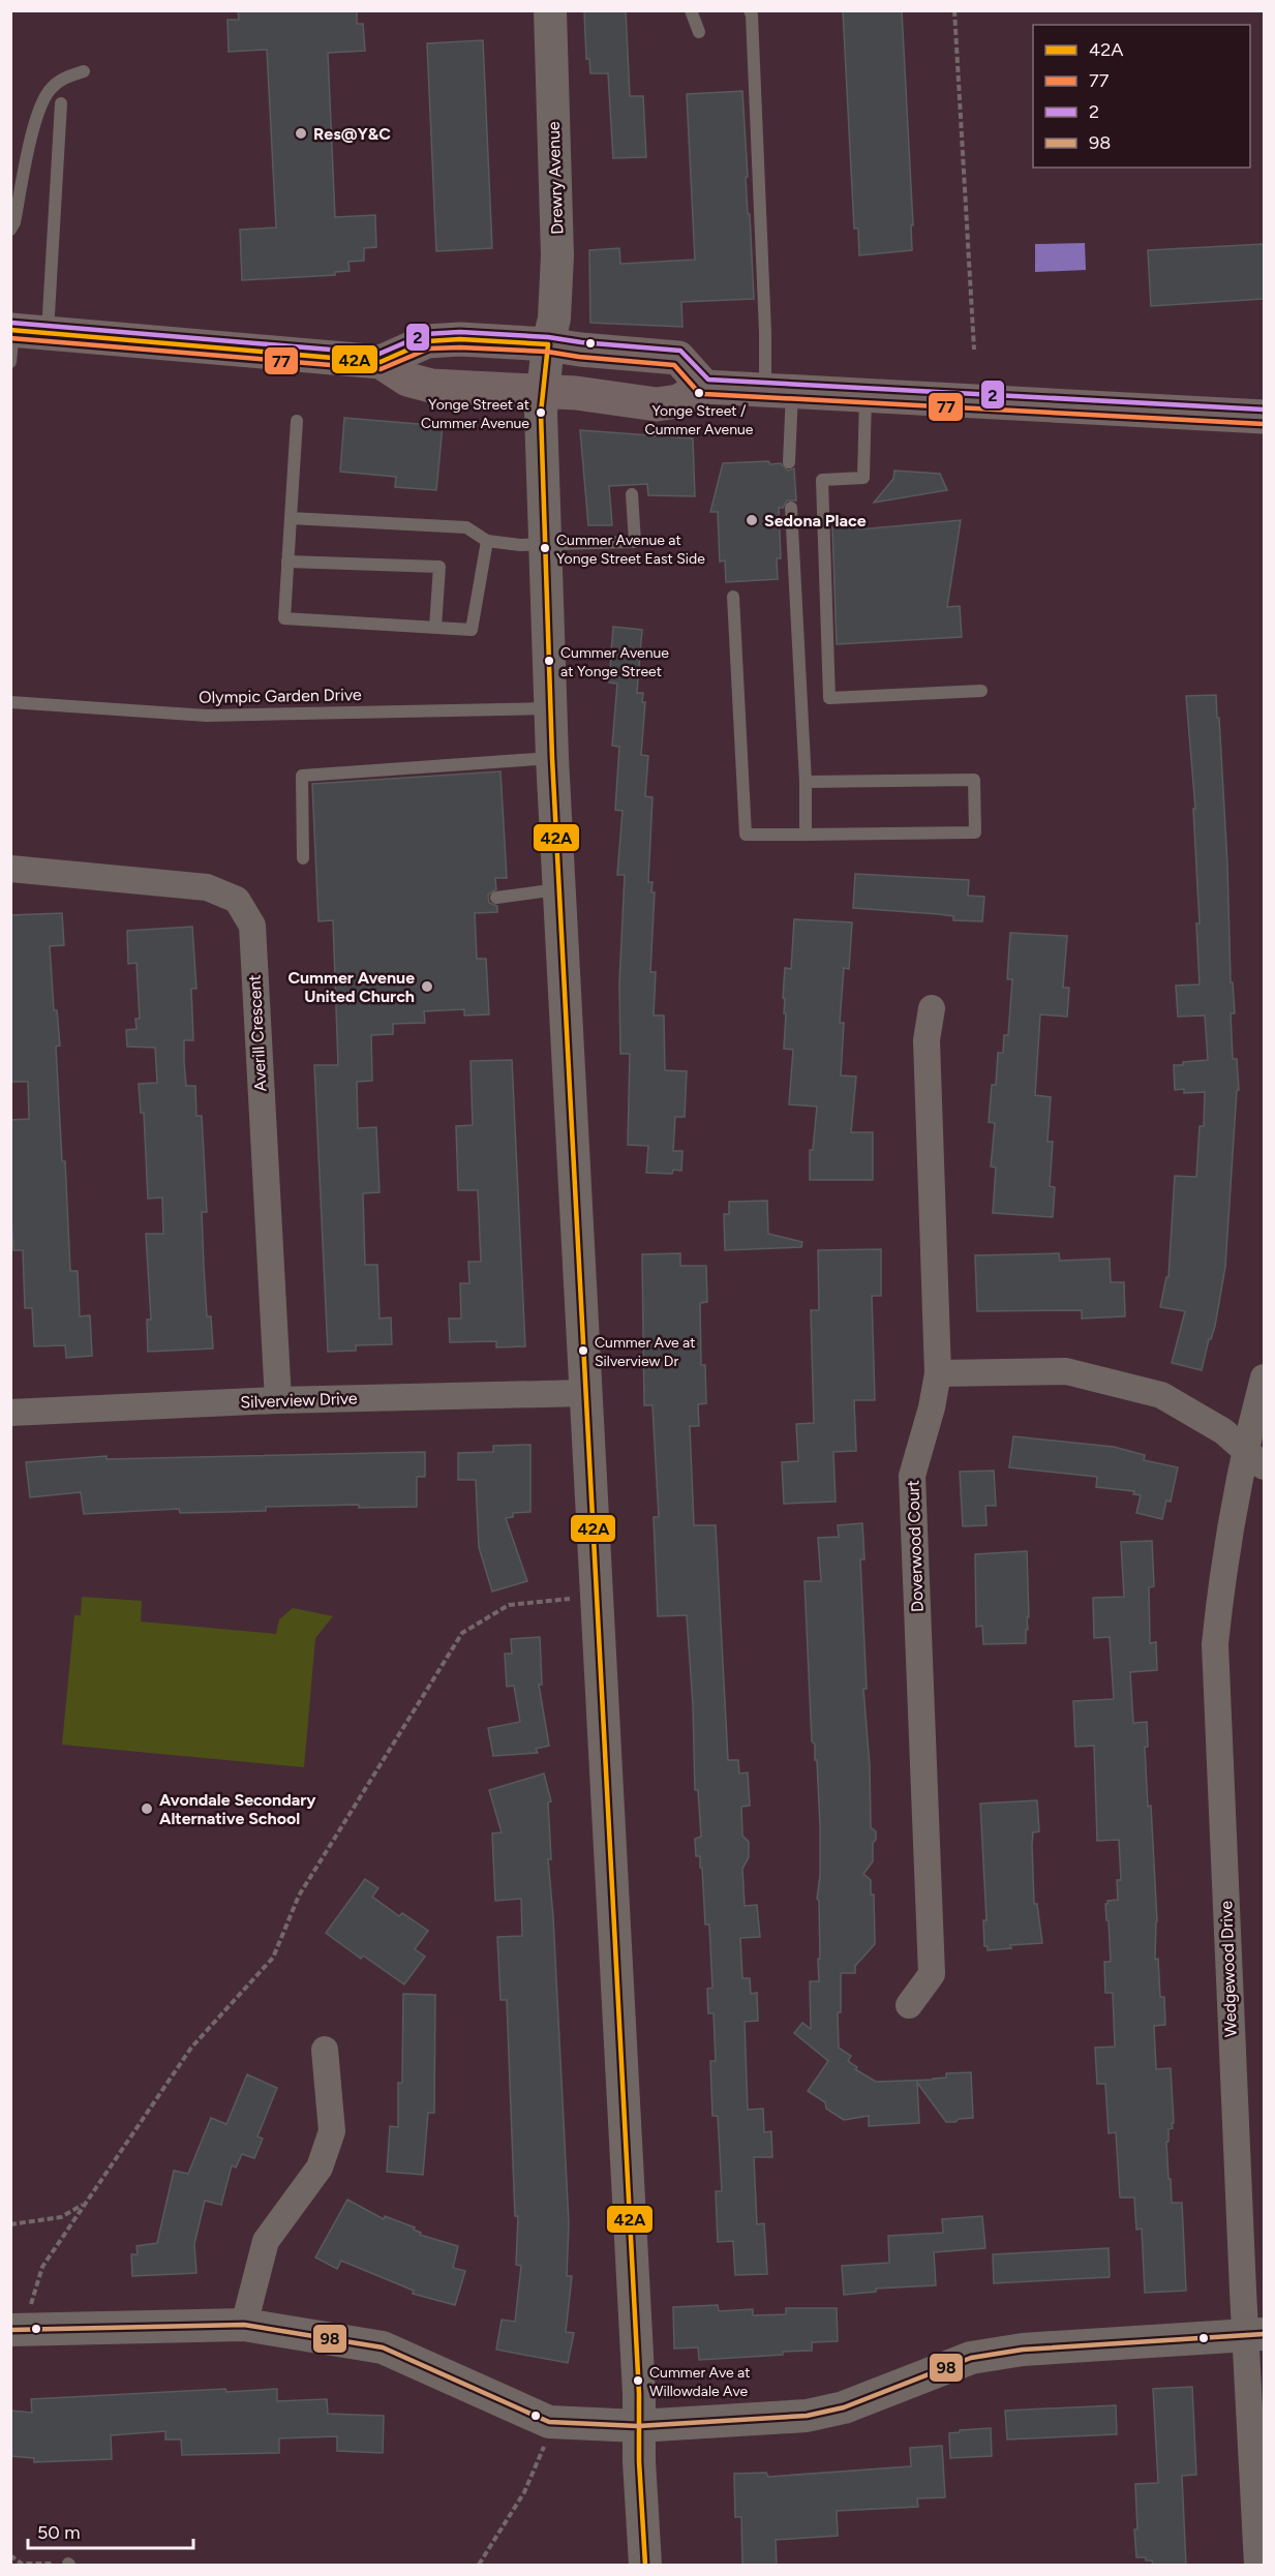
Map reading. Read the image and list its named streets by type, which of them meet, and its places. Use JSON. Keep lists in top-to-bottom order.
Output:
{
  "streets": {
    "street": [
      "Drewry Avenue",
      "Averill Crescent",
      "Silverview Drive",
      "Doverwood Court",
      "Wedgewood Drive"
    ],
    "lane": ["Olympic Garden Drive"]
  },
  "crossings": [
    ["Drewry Avenue", "Olympic Garden Drive"],
    ["Drewry Avenue", "Silverview Drive"],
    ["Averill Crescent", "Silverview Drive"]
  ],
  "places": [
    "Res@Y&C",
    "Yonge Street / Cummer Avenue",
    "Yonge Street at Cummer Avenue",
    "Sedona Place",
    "Cummer Avenue at Yonge Street East Side",
    "Cummer Avenue at Yonge Street",
    "Cummer Avenue United Church",
    "Cummer Ave at Silverview Dr",
    "Avondale Secondary Alternative School",
    "Cummer Ave at Willowdale Ave"
  ],
  "lines": [
    "transit line 2",
    "transit line 42A",
    "transit line 77",
    "transit line 98"
  ],
  "legend": [
    "42A",
    "77",
    "2",
    "98"
  ],
  "scale_bar": "50 m"
}
